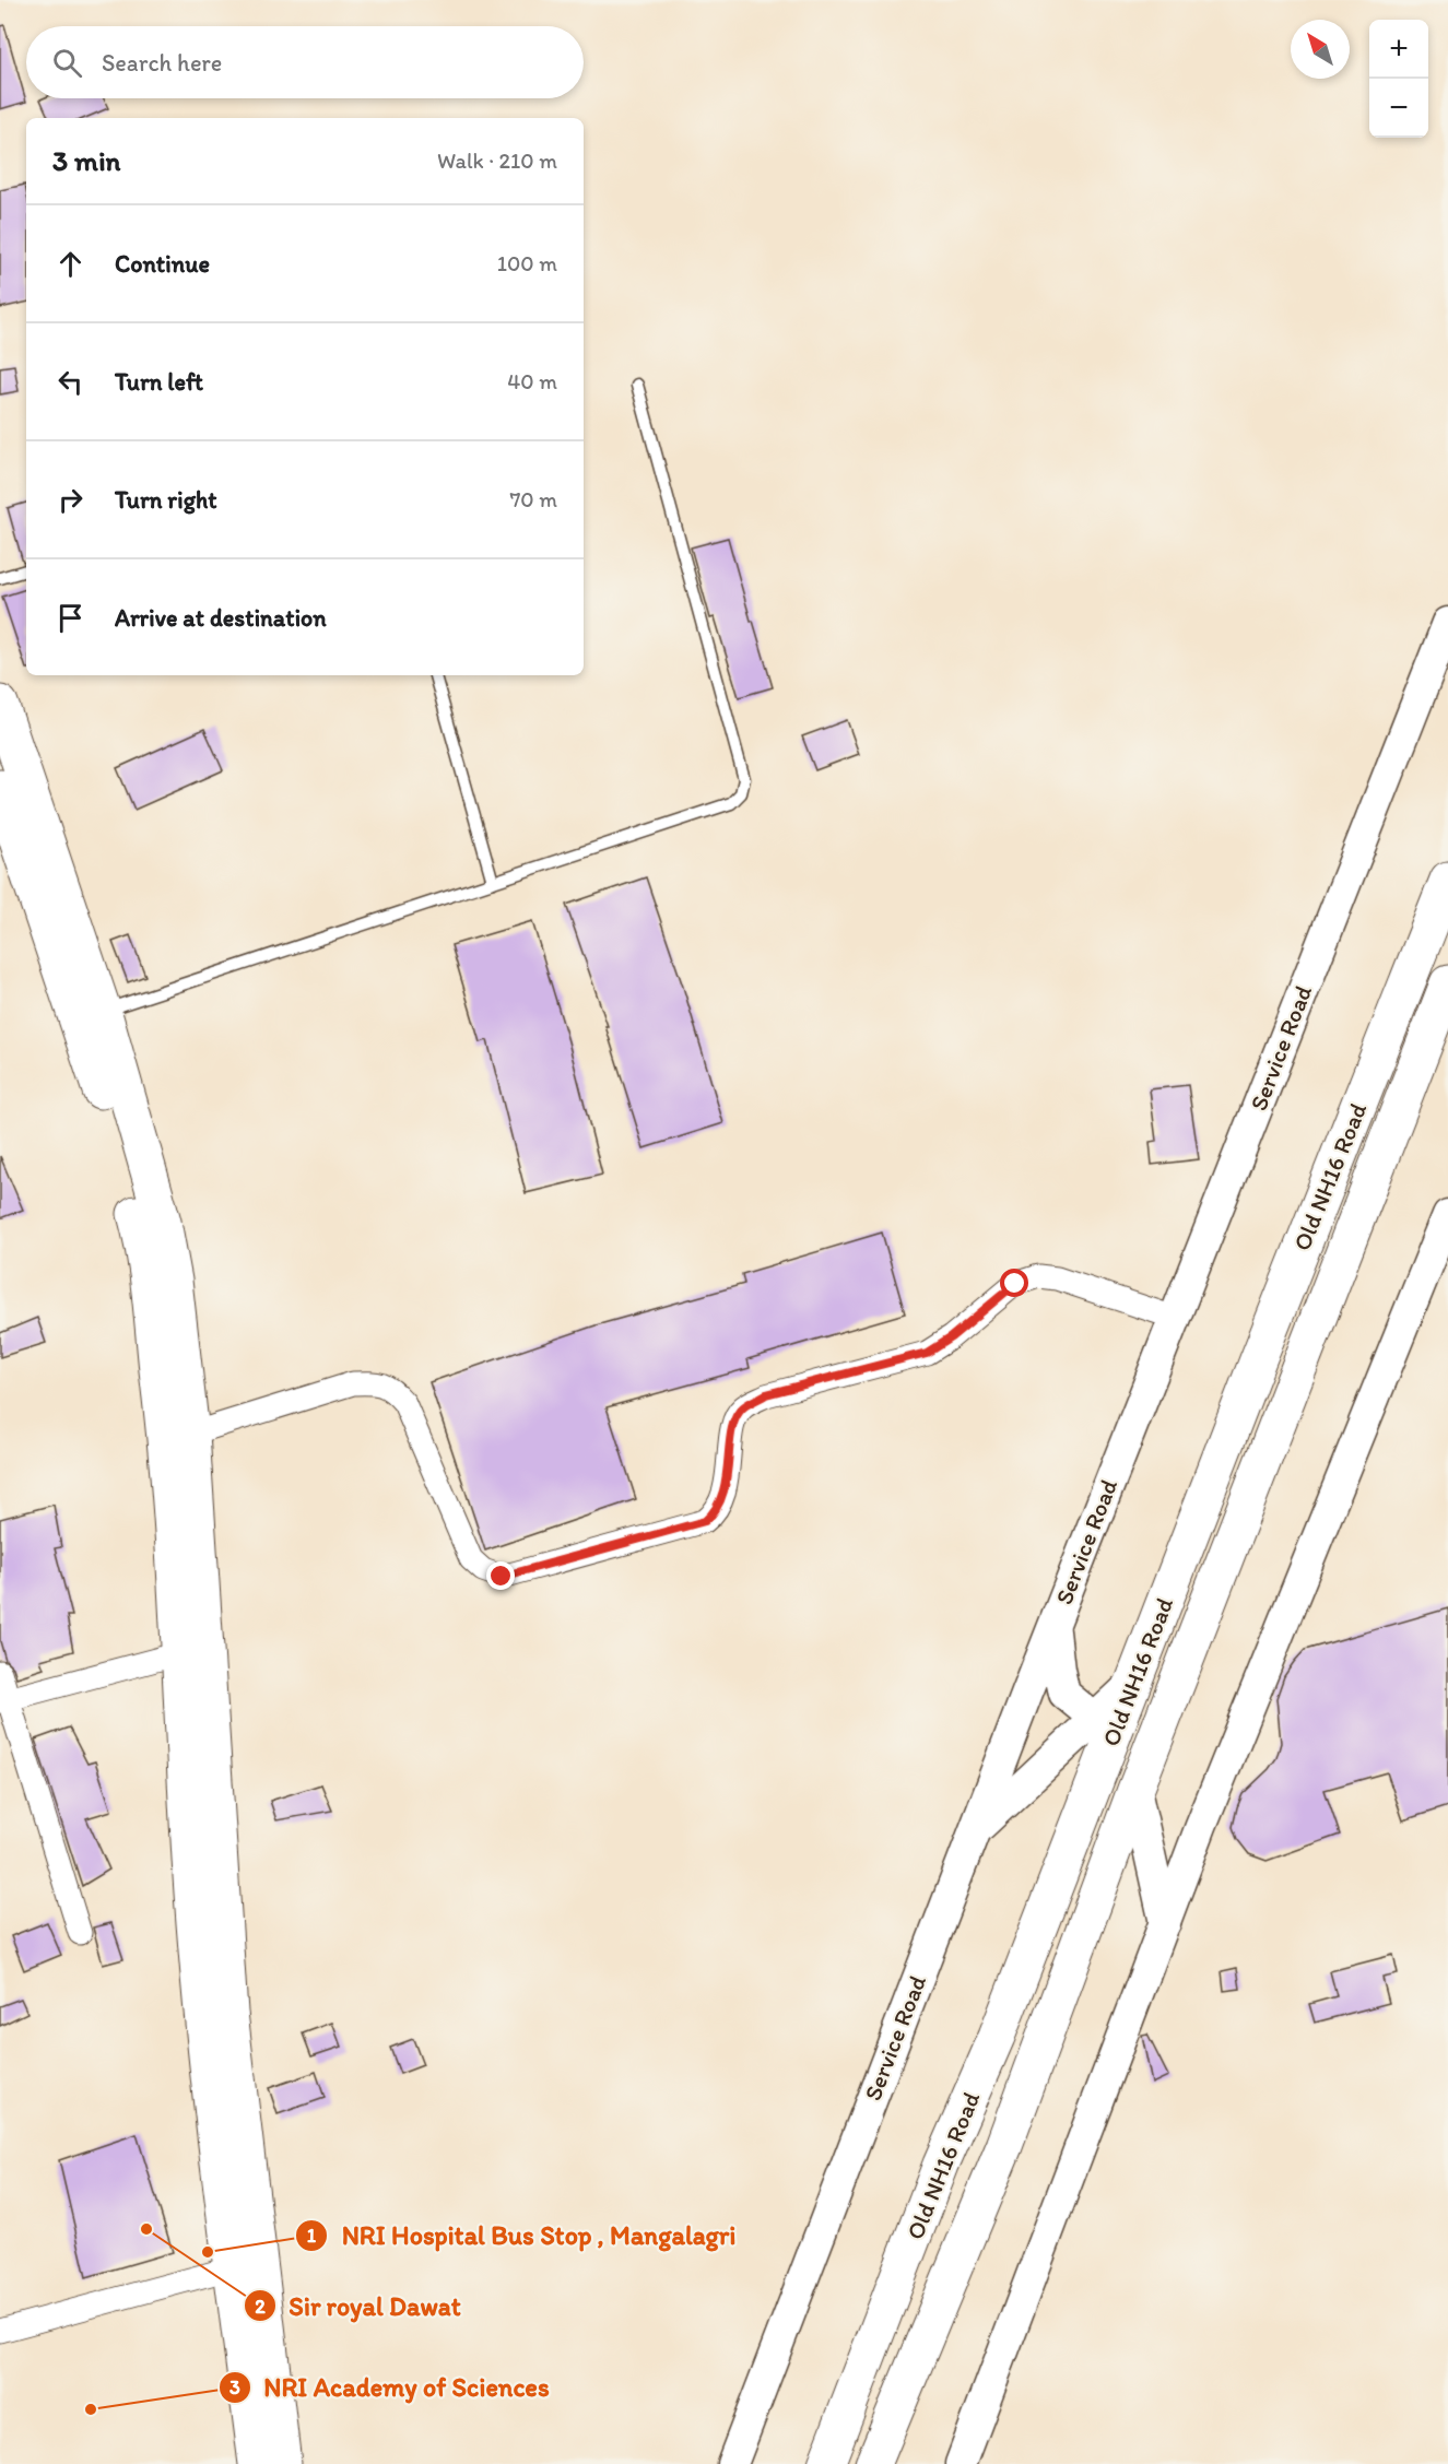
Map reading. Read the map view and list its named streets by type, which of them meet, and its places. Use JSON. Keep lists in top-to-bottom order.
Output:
{
  "streets": {
    "main road": ["Old NH16 Road"],
    "street": ["Service Road"]
  },
  "places": ["Sir royal Dawat", "NRI Hospital Bus Stop , Mangalagri", "NRI Academy of Sciences"],
  "north": "top left",
  "page": {
    "map_buttons": ["+", "−"],
    "search": "Search here",
    "heading": ["3 min", "Walk · 210 m"],
    "list": [
      ["Continue", "100 m"],
      ["Turn left", "40 m"],
      ["Turn right", "70 m"],
      "Arrive at destination"
    ]
  }
}
